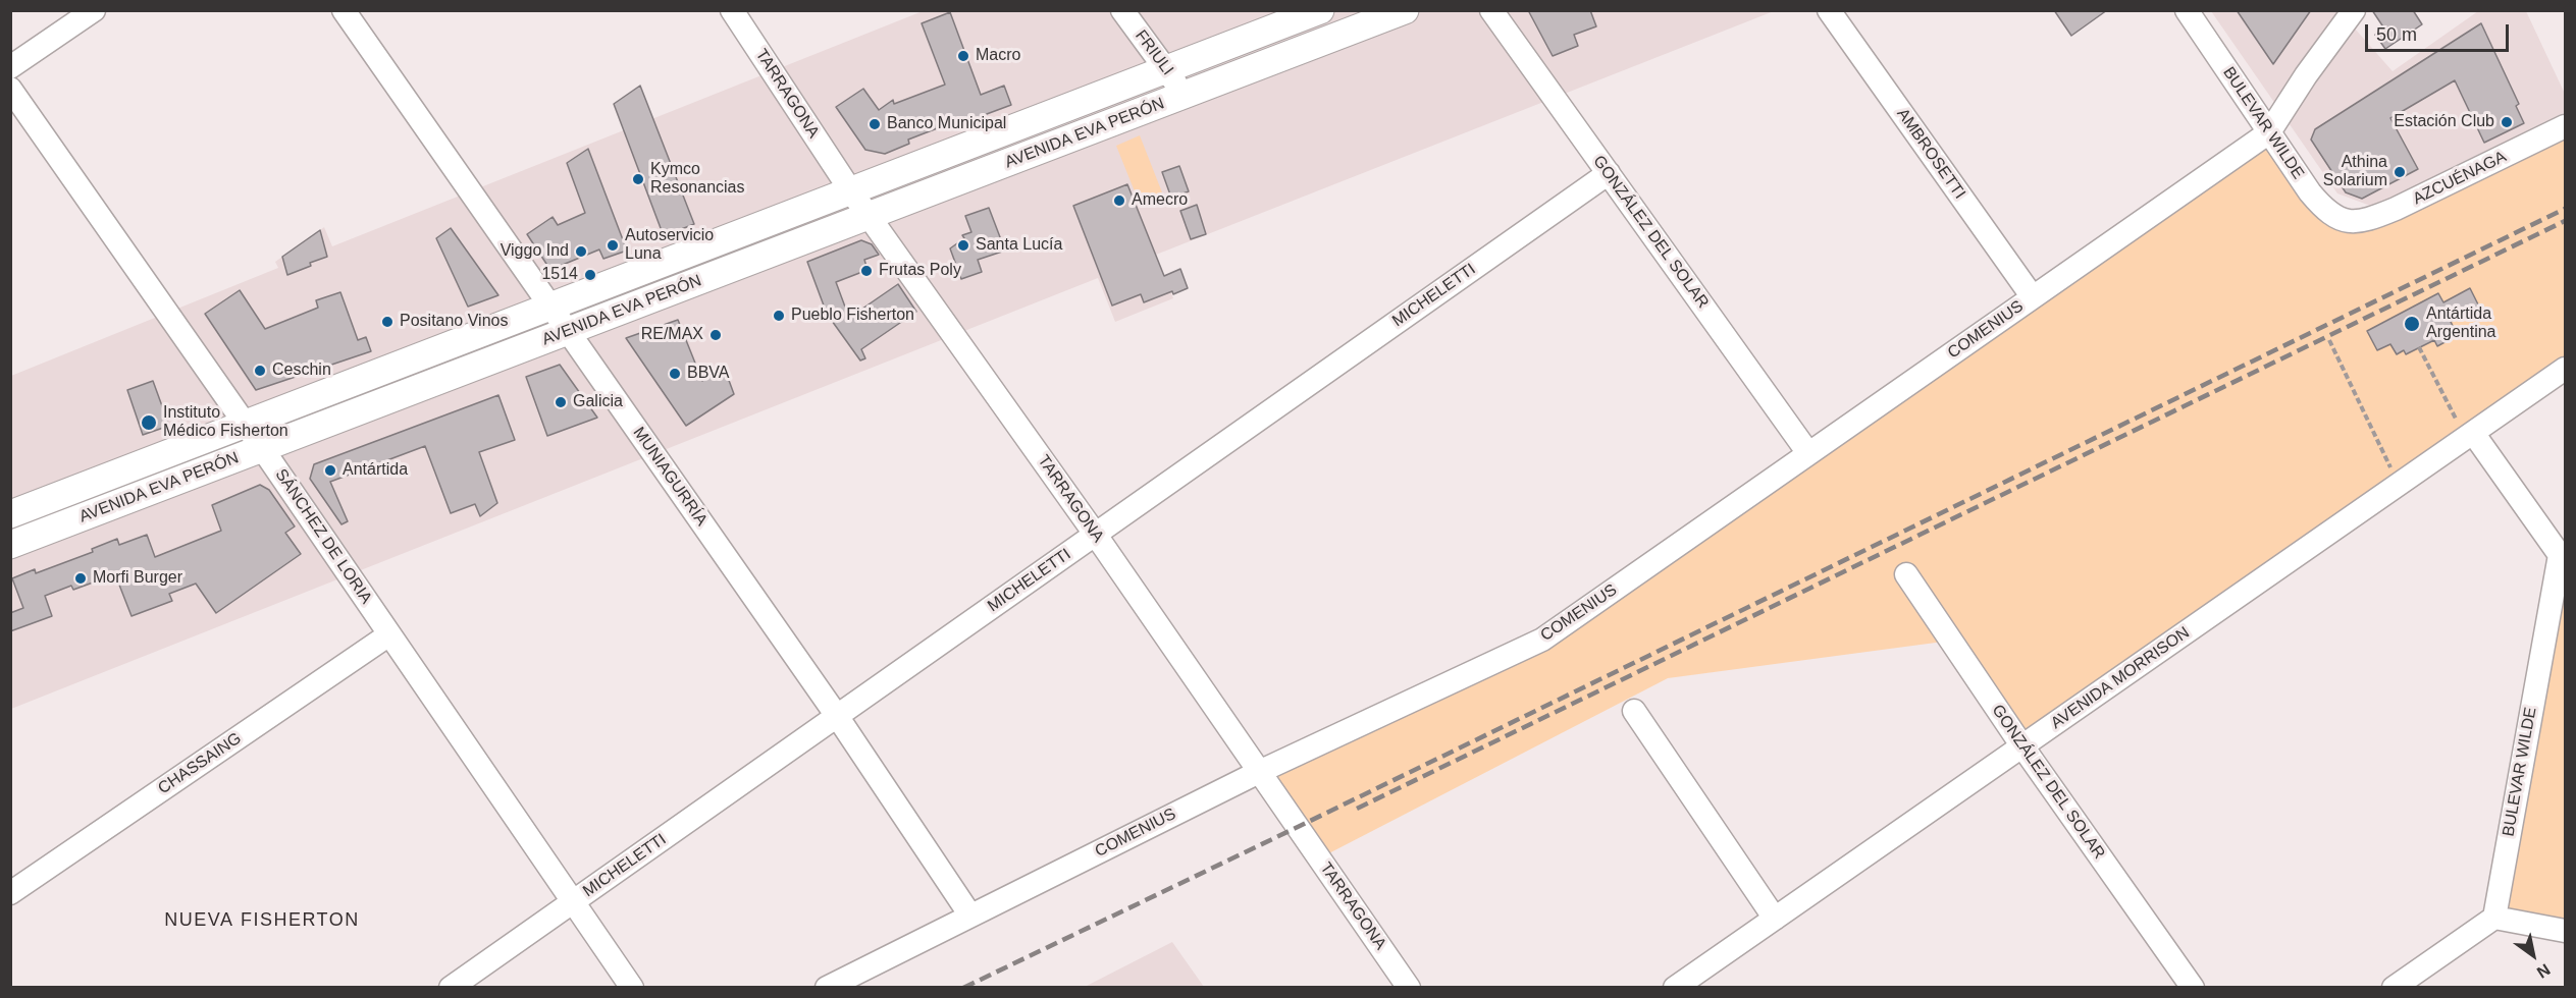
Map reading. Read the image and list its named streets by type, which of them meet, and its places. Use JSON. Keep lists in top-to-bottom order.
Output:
{
  "streets": {
    "main road": ["AVENIDA EVA PERÓN"],
    "street": [
      "FRIULI",
      "TARRAGONA",
      "BULEVAR WILDE",
      "AMBROSETTI",
      "AZCUÉNAGA",
      "GONZÁLEZ DEL SOLAR",
      "MICHELETTI",
      "COMENIUS",
      "MUNIAGURRÍA",
      "SÁNCHEZ DE LORIA",
      "AVENIDA MORRISON",
      "CHASSAING"
    ]
  },
  "crossings": [
    ["FRIULI", "AVENIDA EVA PERÓN"],
    ["TARRAGONA", "AVENIDA EVA PERÓN"],
    ["TARRAGONA", "MICHELETTI"],
    ["TARRAGONA", "COMENIUS"],
    ["BULEVAR WILDE", "AZCUÉNAGA"],
    ["BULEVAR WILDE", "COMENIUS"],
    ["BULEVAR WILDE", "AVENIDA MORRISON"],
    ["AVENIDA EVA PERÓN", "MUNIAGURRÍA"],
    ["AVENIDA EVA PERÓN", "SÁNCHEZ DE LORIA"],
    ["AMBROSETTI", "COMENIUS"],
    ["GONZÁLEZ DEL SOLAR", "MICHELETTI"],
    ["GONZÁLEZ DEL SOLAR", "COMENIUS"],
    ["GONZÁLEZ DEL SOLAR", "AVENIDA MORRISON"],
    ["MICHELETTI", "MUNIAGURRÍA"],
    ["MICHELETTI", "SÁNCHEZ DE LORIA"],
    ["COMENIUS", "MUNIAGURRÍA"],
    ["SÁNCHEZ DE LORIA", "CHASSAING"]
  ],
  "districts": ["NUEVA FISHERTON"],
  "places": [
    "Macro",
    "Estación Club",
    "Banco Municipal",
    "Athina Solarium",
    "Kymco Resonancias",
    "Amecro",
    "Autoservicio Luna",
    "Santa Lucía",
    "Viggo Ind",
    "Frutas Poly",
    "1514",
    "Pueblo Fisherton",
    "Positano Vinos",
    "Antártida Argentina",
    "RE/MAX",
    "Ceschin",
    "BBVA",
    "Galicia",
    "Instituto Médico Fisherton",
    "Antártida",
    "Morfi Burger"
  ],
  "scale_bar": "50 m",
  "north": "bottom right"
}
